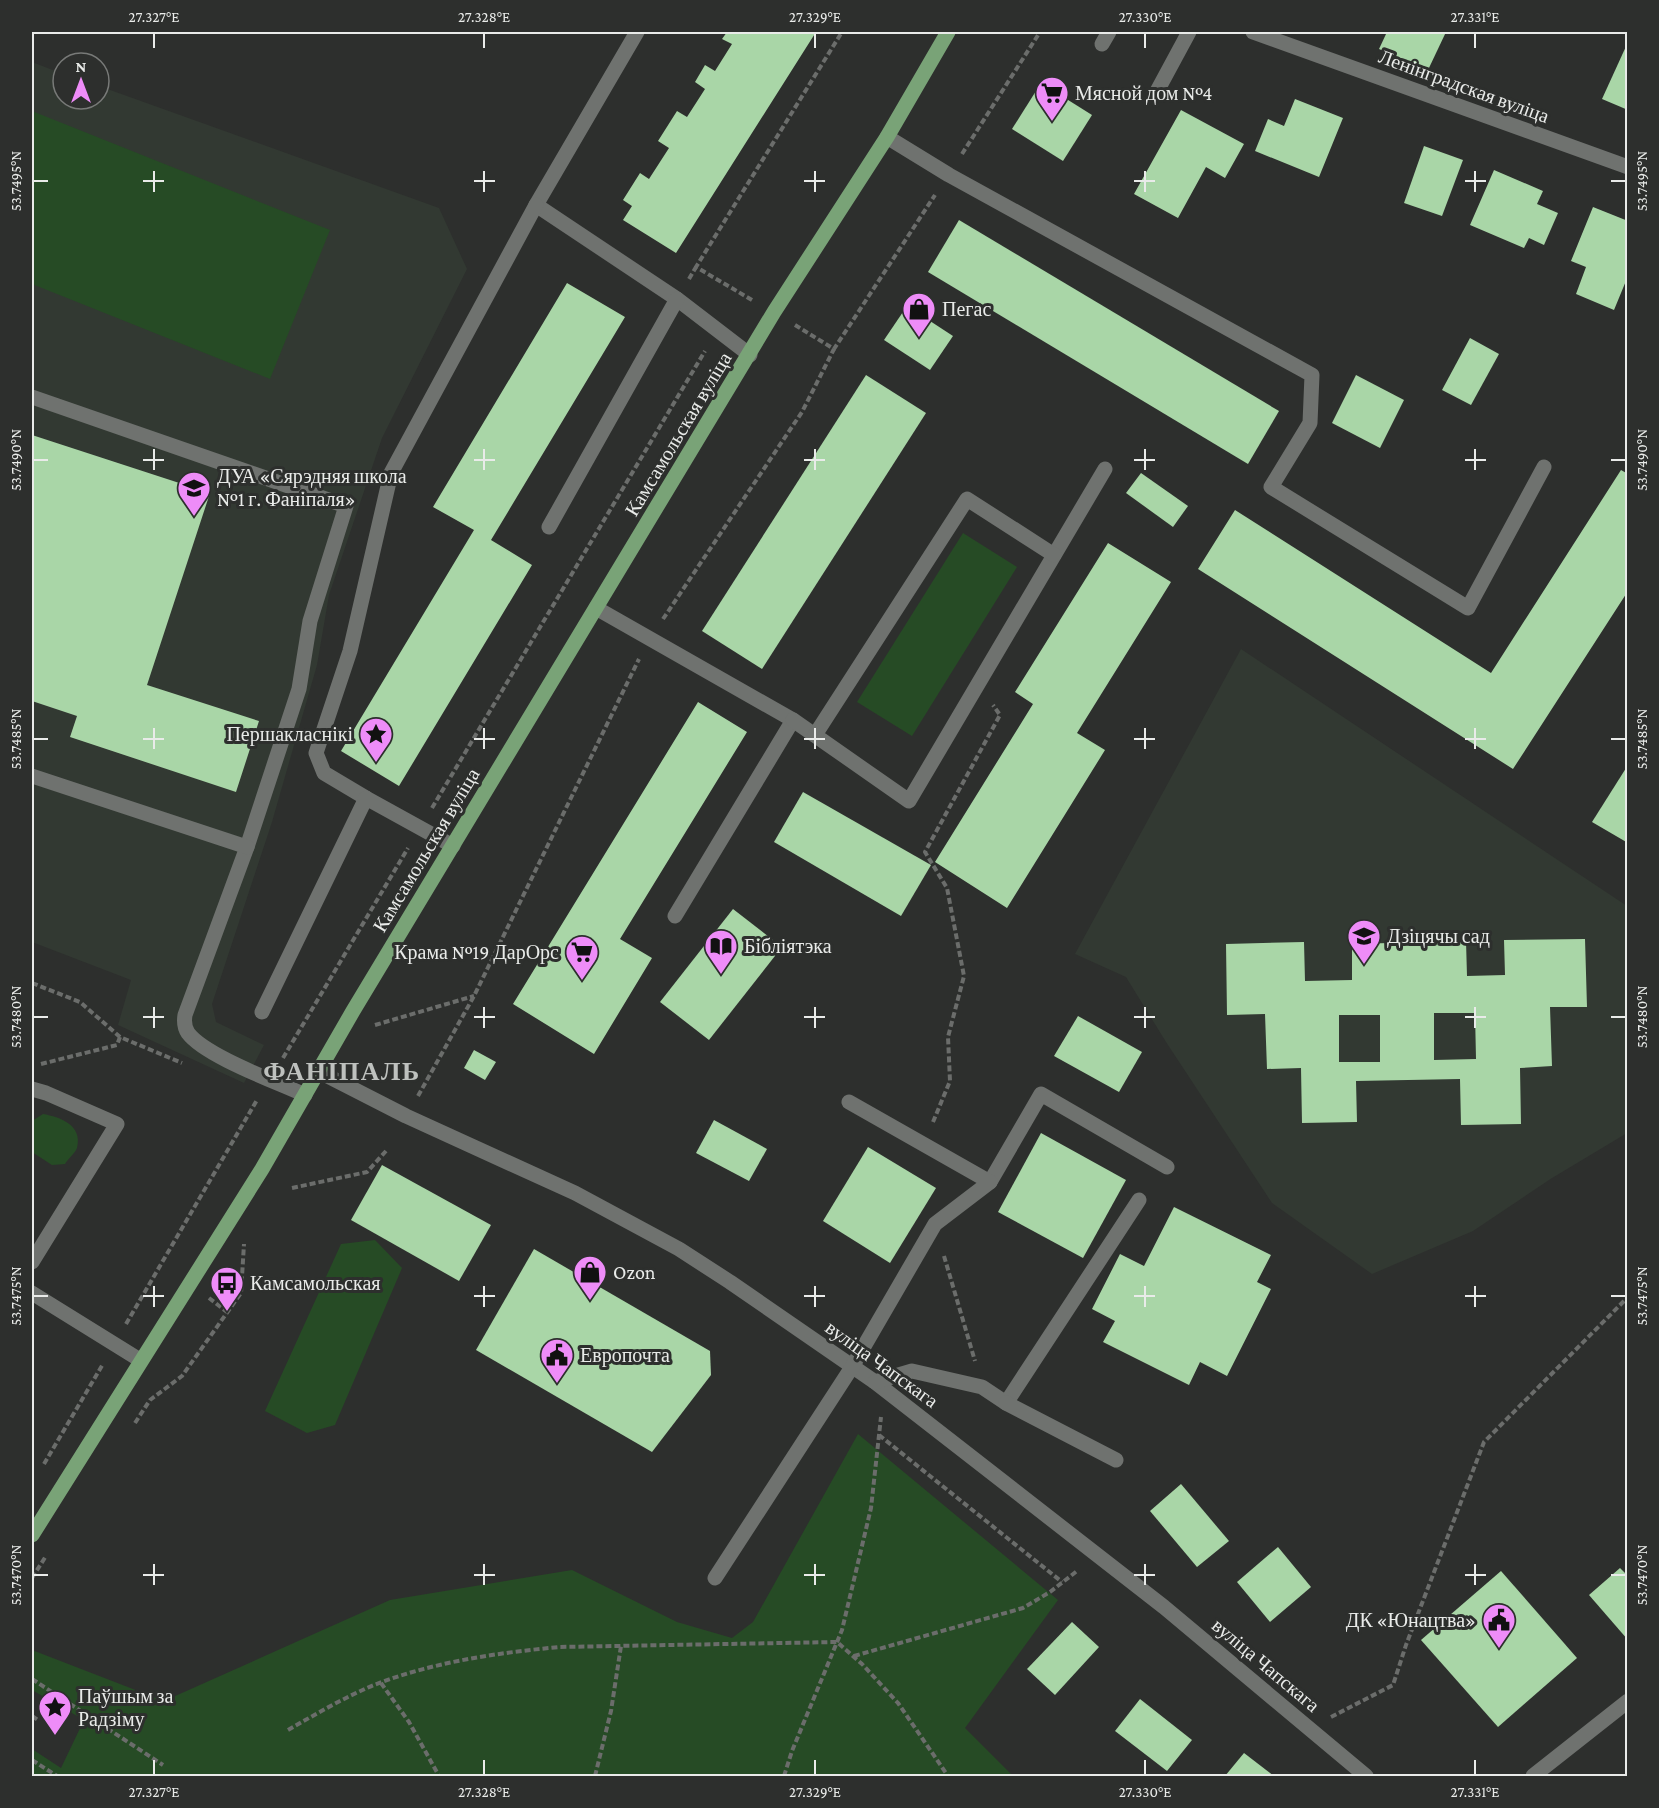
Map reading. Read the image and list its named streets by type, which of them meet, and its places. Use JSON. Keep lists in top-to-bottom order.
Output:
{
  "streets": {
    "main road": ["Камсамольская вуліца"],
    "street": ["Ленінградская вуліца", "вуліца Чапскага"]
  },
  "crossings": [
    ["Камсамольская вуліца", "вуліца Чапскага"]
  ],
  "districts": ["ФАНІПАЛЬ"],
  "places": {
    "supermarket": ["Мясной дом №4", "Крама №19 ДарОрс"],
    "shop": ["Пегас", "Ozon"],
    "school or university": ["ДУА «Сярэдняя школа №1 г. Фаніпаля»", "Дзіцячы сад"],
    "place": ["Першакласнікі", "Паўшым за Радзіму"],
    "library": ["Бібліятэка"],
    "bus stop": ["Камсамольская"],
    "public building": ["Европочта", "ДК «Юнацтва»"]
  },
  "north": "top",
  "coordinates": [
    "27.327°E",
    "27.328°E",
    "27.329°E",
    "27.330°E",
    "27.331°E",
    "53.7495°N",
    "53.7490°N",
    "53.7485°N",
    "53.7480°N",
    "53.7475°N",
    "53.7470°N"
  ]
}
